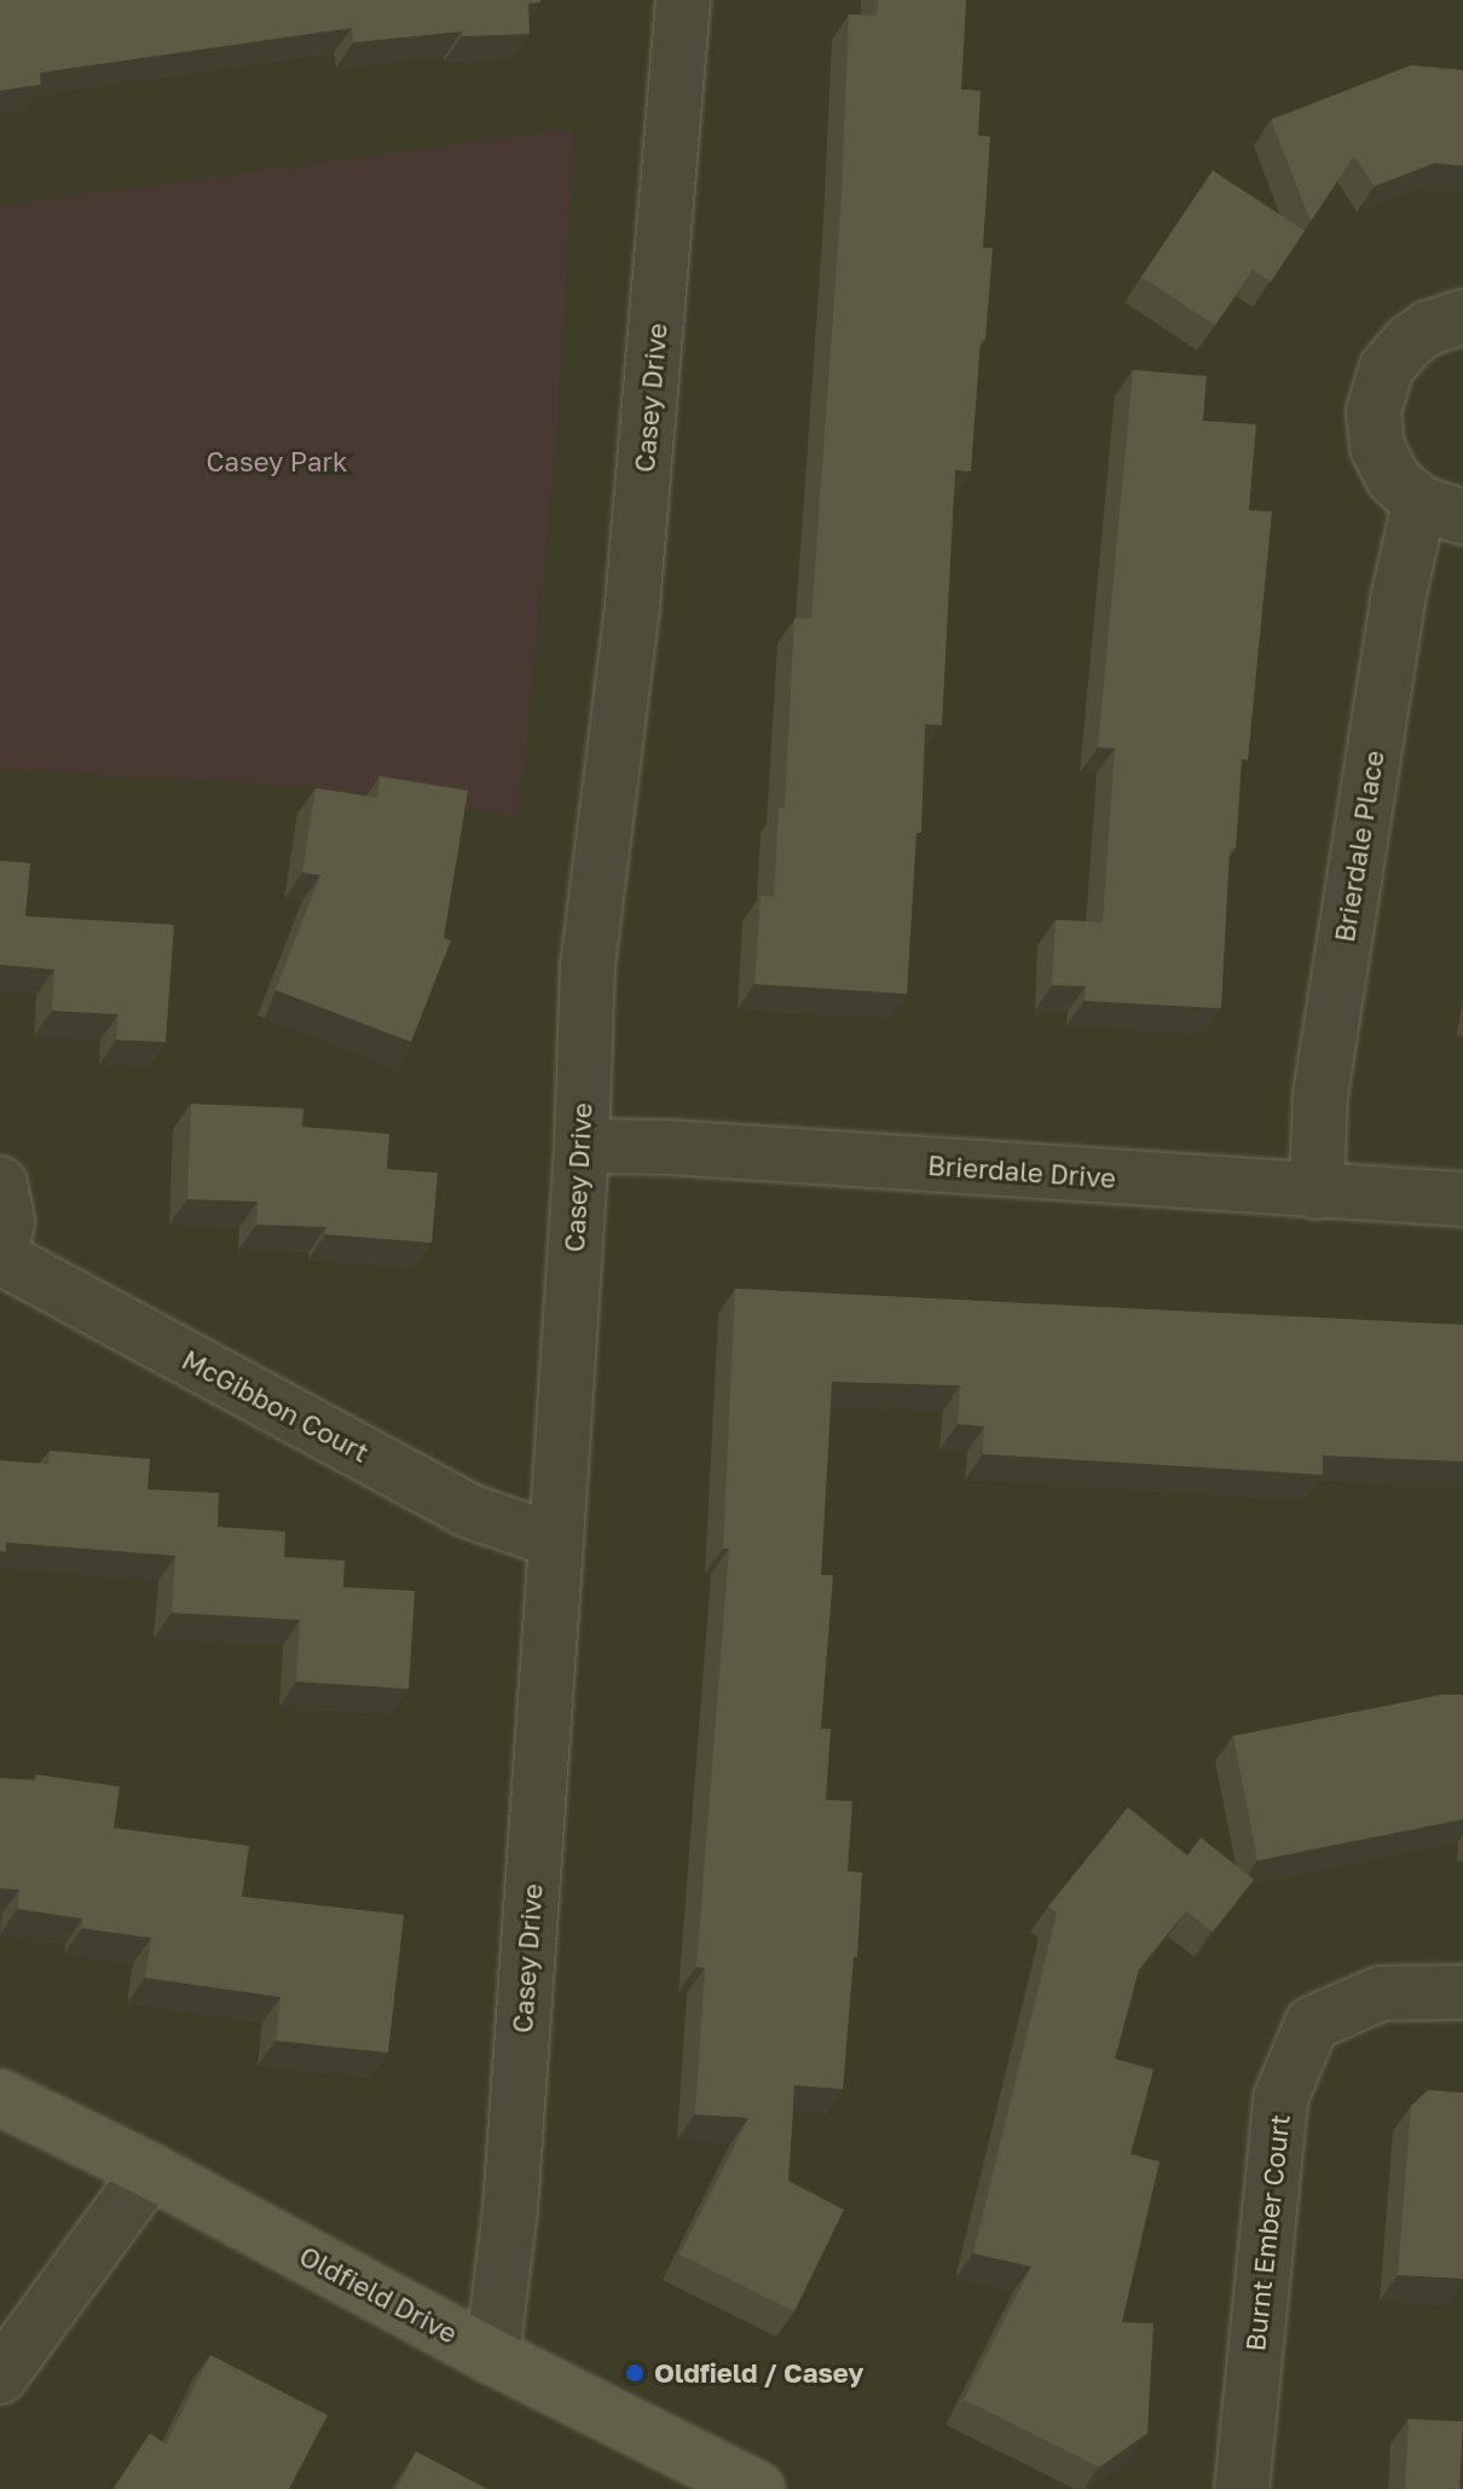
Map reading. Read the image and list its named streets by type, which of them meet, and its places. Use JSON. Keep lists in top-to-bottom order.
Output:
{
  "streets": {
    "street": [
      "Casey Drive",
      "Brierdale Place",
      "Brierdale Drive",
      "McGibbon Court",
      "Burnt Ember Court",
      "Oldfield Drive"
    ]
  },
  "crossings": [
    ["Casey Drive", "Brierdale Drive"],
    ["Casey Drive", "McGibbon Court"],
    ["Casey Drive", "Oldfield Drive"],
    ["Brierdale Place", "Brierdale Drive"]
  ],
  "parks": ["Casey Park"],
  "places": ["Oldfield / Casey"]
}
